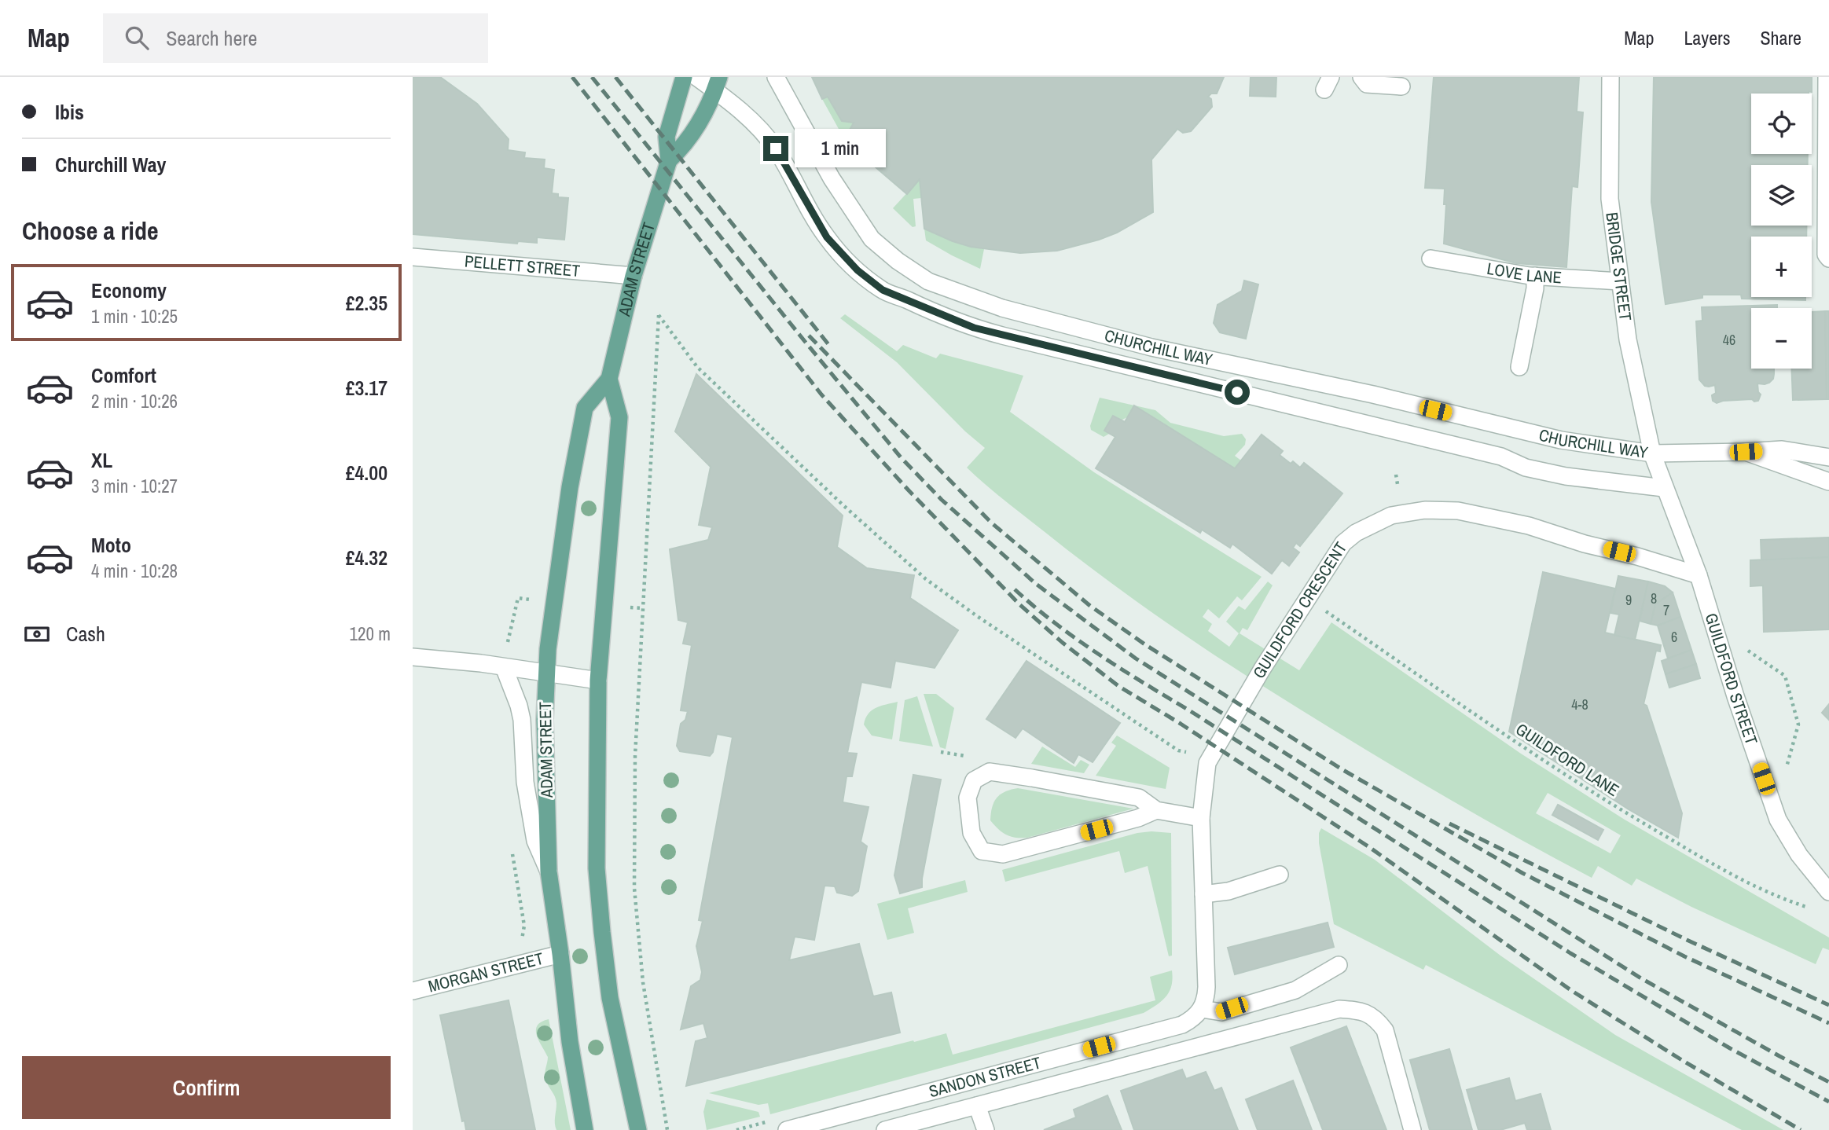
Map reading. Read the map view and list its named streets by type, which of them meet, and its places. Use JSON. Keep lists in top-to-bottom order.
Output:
{
  "streets": {
    "main road": ["ADAM STREET"],
    "street": [
      "PELLETT STREET",
      "BRIDGE STREET",
      "LOVE LANE",
      "CHURCHILL WAY",
      "GUILDFORD CRESCENT",
      "GUILDFORD STREET",
      "MORGAN STREET",
      "SANDON STREET"
    ],
    "path": ["GUILDFORD LANE"]
  },
  "crossings": [
    ["PELLETT STREET", "ADAM STREET"],
    ["BRIDGE STREET", "LOVE LANE"],
    ["BRIDGE STREET", "CHURCHILL WAY"],
    ["BRIDGE STREET", "GUILDFORD STREET"],
    ["ADAM STREET", "CHURCHILL WAY"],
    ["ADAM STREET", "MORGAN STREET"],
    ["CHURCHILL WAY", "GUILDFORD STREET"],
    ["GUILDFORD CRESCENT", "GUILDFORD STREET"],
    ["GUILDFORD CRESCENT", "GUILDFORD LANE"],
    ["GUILDFORD CRESCENT", "SANDON STREET"]
  ],
  "house_numbers": [
    "46",
    "8",
    "9",
    "7",
    "6",
    "4-8"
  ],
  "page": {
    "header": "Map",
    "search": "Search here",
    "nav": ["Map", "Layers", "Share"],
    "banner": ["Ibis", "Churchill Way"],
    "map_buttons": ["+", "−"],
    "bubble": "1 min",
    "heading": "Choose a ride",
    "list": [
      {
        "name": "Economy",
        "note": "1 min · 10:25",
        "value": "£2.35"
      },
      {
        "name": "Comfort",
        "note": "2 min · 10:26",
        "value": "£3.17"
      },
      {
        "name": "XL",
        "note": "3 min · 10:27",
        "value": "£4.00"
      },
      {
        "name": "Moto",
        "note": "4 min · 10:28",
        "value": "£4.32"
      }
    ],
    "pay": ["Cash", "120 m"],
    "buttons": "Confirm"
  }
}
